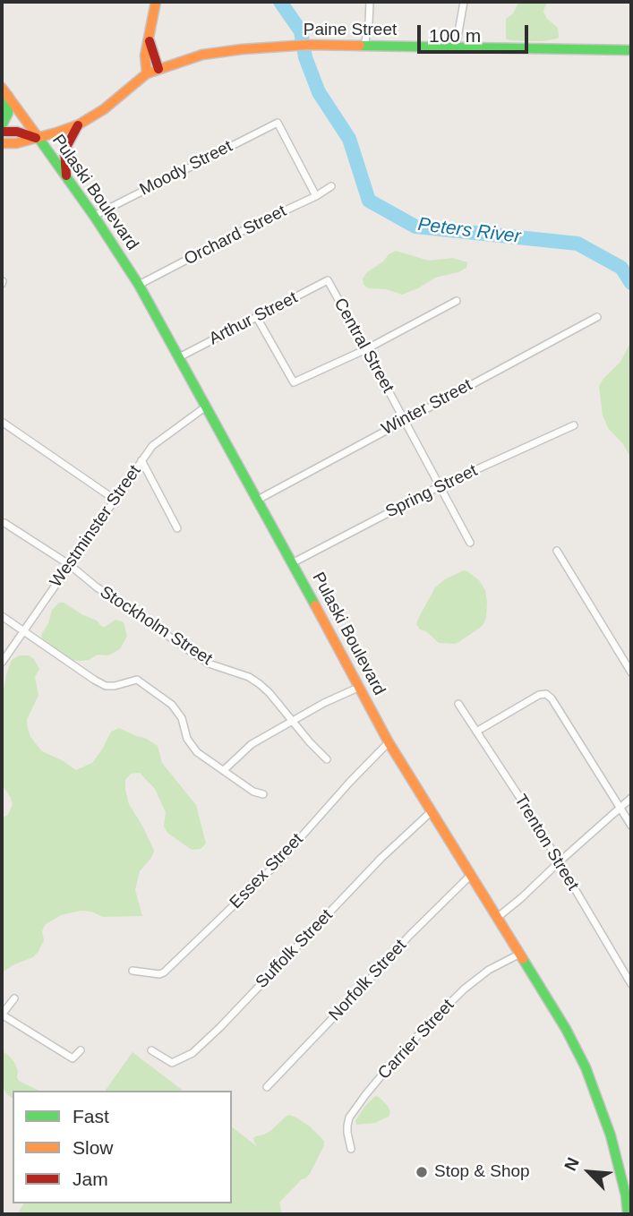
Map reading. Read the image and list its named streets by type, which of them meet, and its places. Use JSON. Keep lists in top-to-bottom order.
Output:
{
  "streets": {
    "main road": ["Paine Street", "Pulaski Boulevard"],
    "street": [
      "Moody Street",
      "Orchard Street",
      "Arthur Street",
      "Central Street",
      "Winter Street",
      "Spring Street",
      "Westminster Street",
      "Stockholm Street",
      "Trenton Street",
      "Essex Street",
      "Suffolk Street",
      "Norfolk Street",
      "Carrier Street"
    ]
  },
  "crossings": [
    ["Paine Street", "Pulaski Boulevard"],
    ["Moody Street", "Pulaski Boulevard"],
    ["Moody Street", "Orchard Street"],
    ["Pulaski Boulevard", "Orchard Street"],
    ["Pulaski Boulevard", "Arthur Street"],
    ["Pulaski Boulevard", "Winter Street"],
    ["Pulaski Boulevard", "Spring Street"],
    ["Pulaski Boulevard", "Westminster Street"],
    ["Pulaski Boulevard", "Essex Street"],
    ["Pulaski Boulevard", "Suffolk Street"],
    ["Pulaski Boulevard", "Norfolk Street"],
    ["Pulaski Boulevard", "Carrier Street"],
    ["Arthur Street", "Central Street"],
    ["Central Street", "Winter Street"],
    ["Central Street", "Spring Street"],
    ["Westminster Street", "Stockholm Street"]
  ],
  "water": ["Peters River"],
  "places": ["Stop & Shop"],
  "legend": ["Fast", "Slow", "Jam"],
  "scale_bar": "100 m",
  "north": "top left"
}
